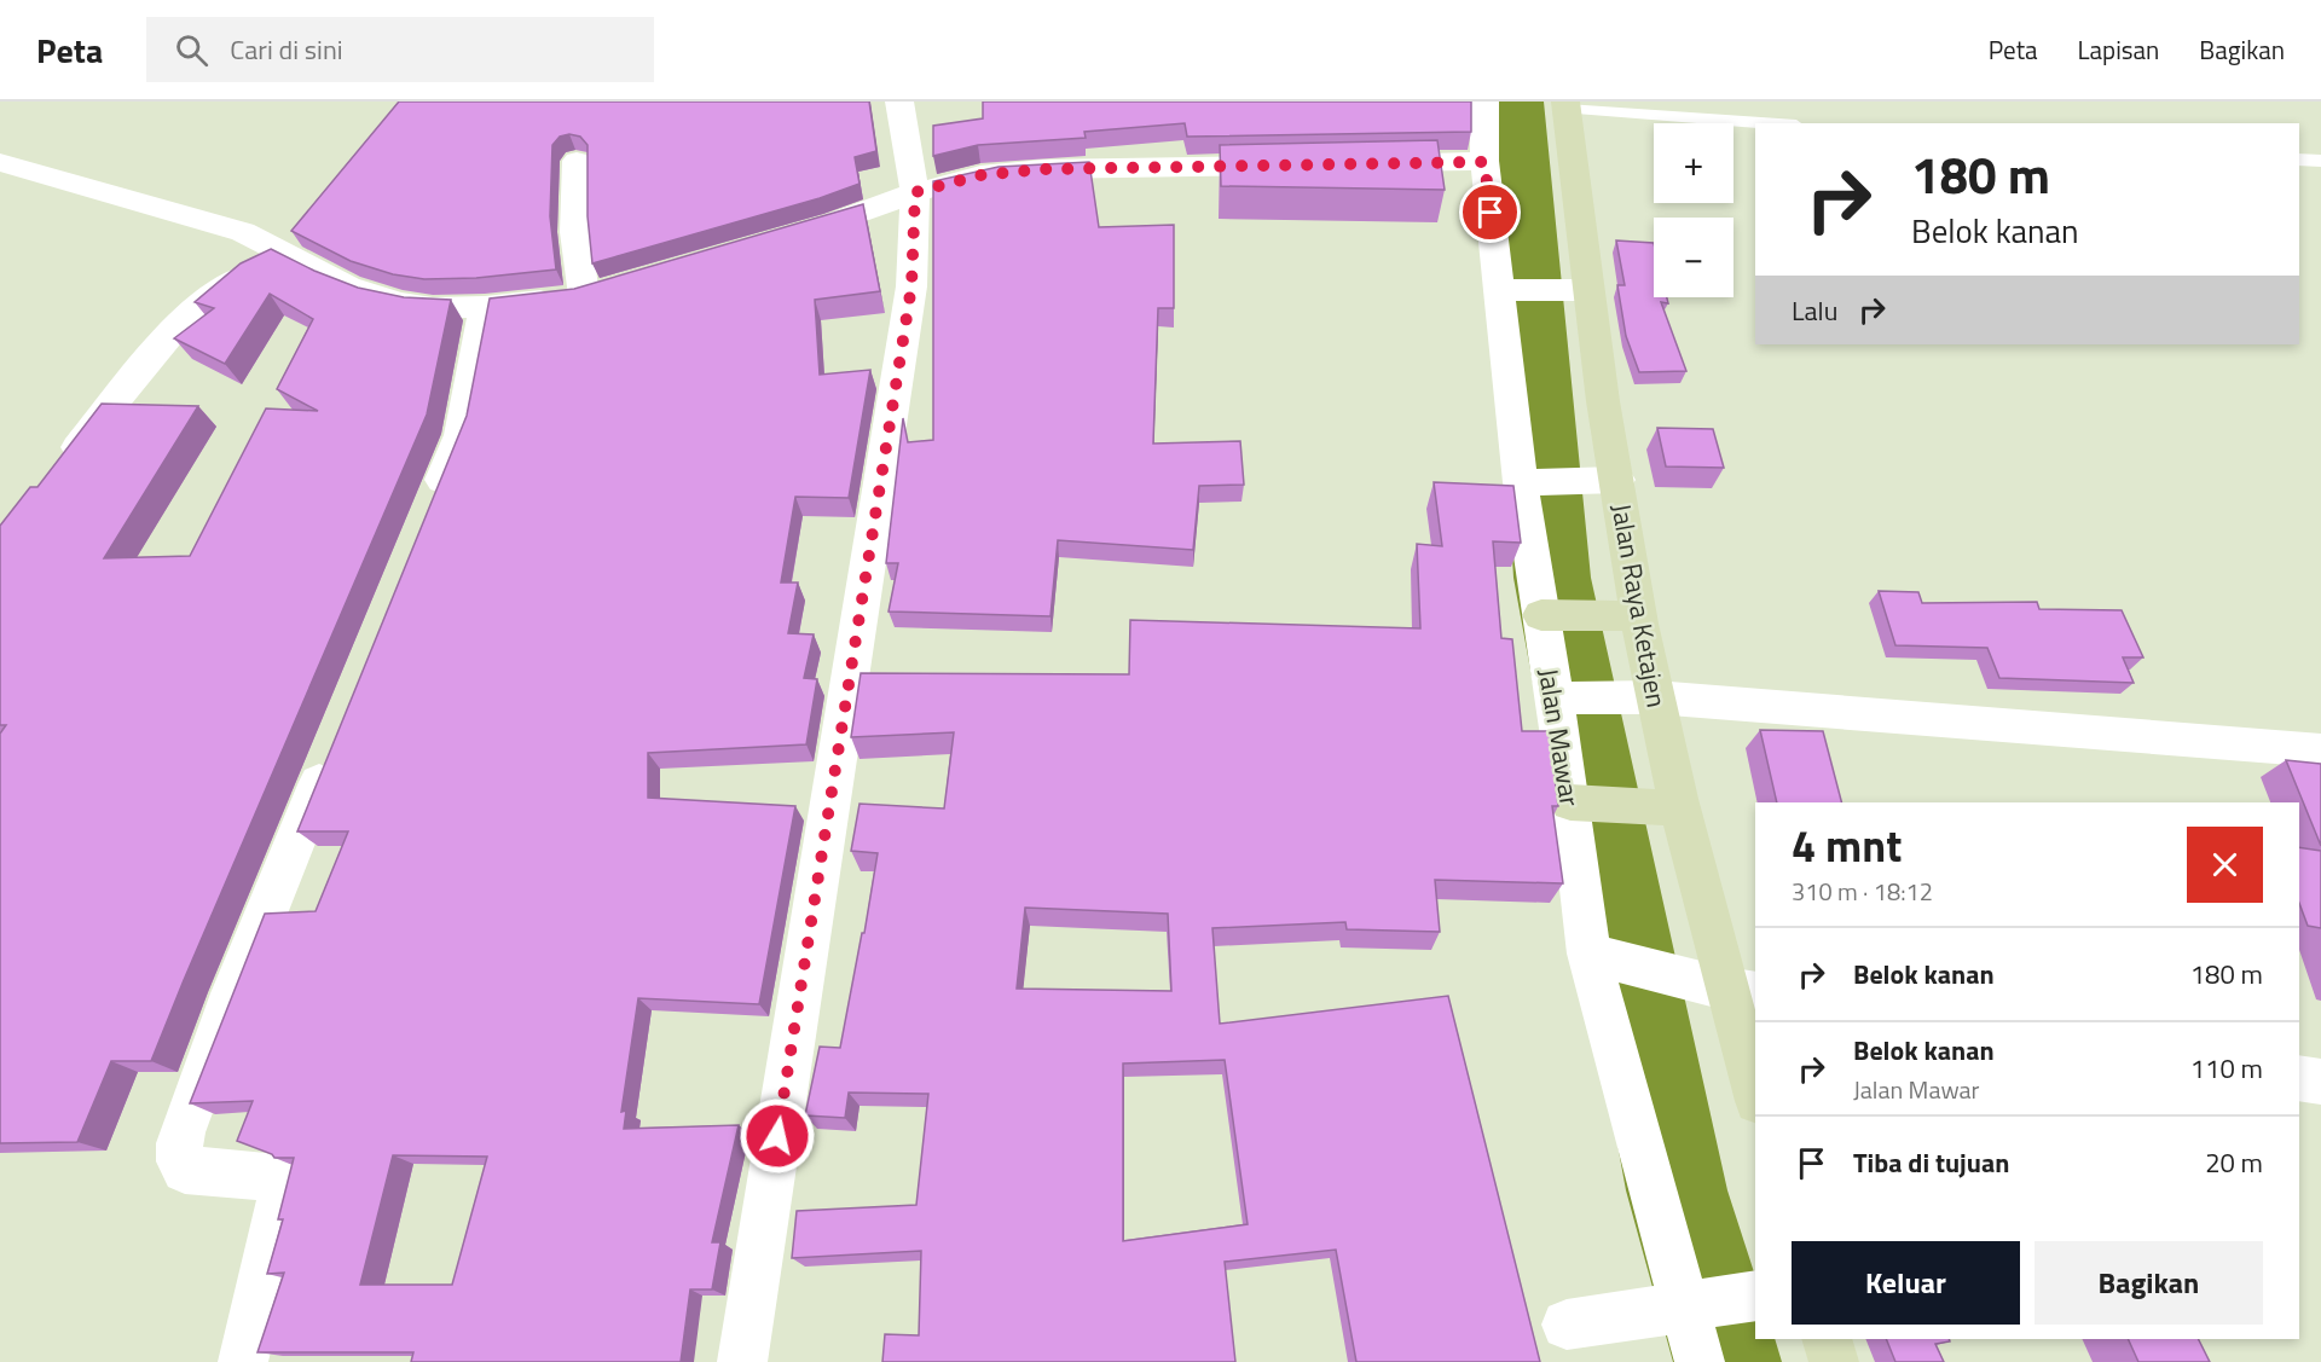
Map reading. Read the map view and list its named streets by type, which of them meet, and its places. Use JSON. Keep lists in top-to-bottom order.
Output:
{
  "streets": {
    "street": ["Jalan Raya Ketajen", "Jalan Mawar"]
  },
  "page": {
    "header": "Peta",
    "search": "Cari di sini",
    "nav": ["Peta", "Lapisan", "Bagikan"],
    "map_buttons": ["+", "−"],
    "turn": ["180 m", "Belok kanan"],
    "then": "Lalu",
    "heading": ["4 mnt", "310 m · 18:12"],
    "list": [
      {
        "name": "Belok kanan",
        "value": "180 m"
      },
      {
        "name": "Belok kanan",
        "note": "Jalan Mawar",
        "value": "110 m"
      },
      {
        "name": "Tiba di tujuan",
        "value": "20 m"
      }
    ],
    "buttons": ["Keluar", "Bagikan"]
  }
}
